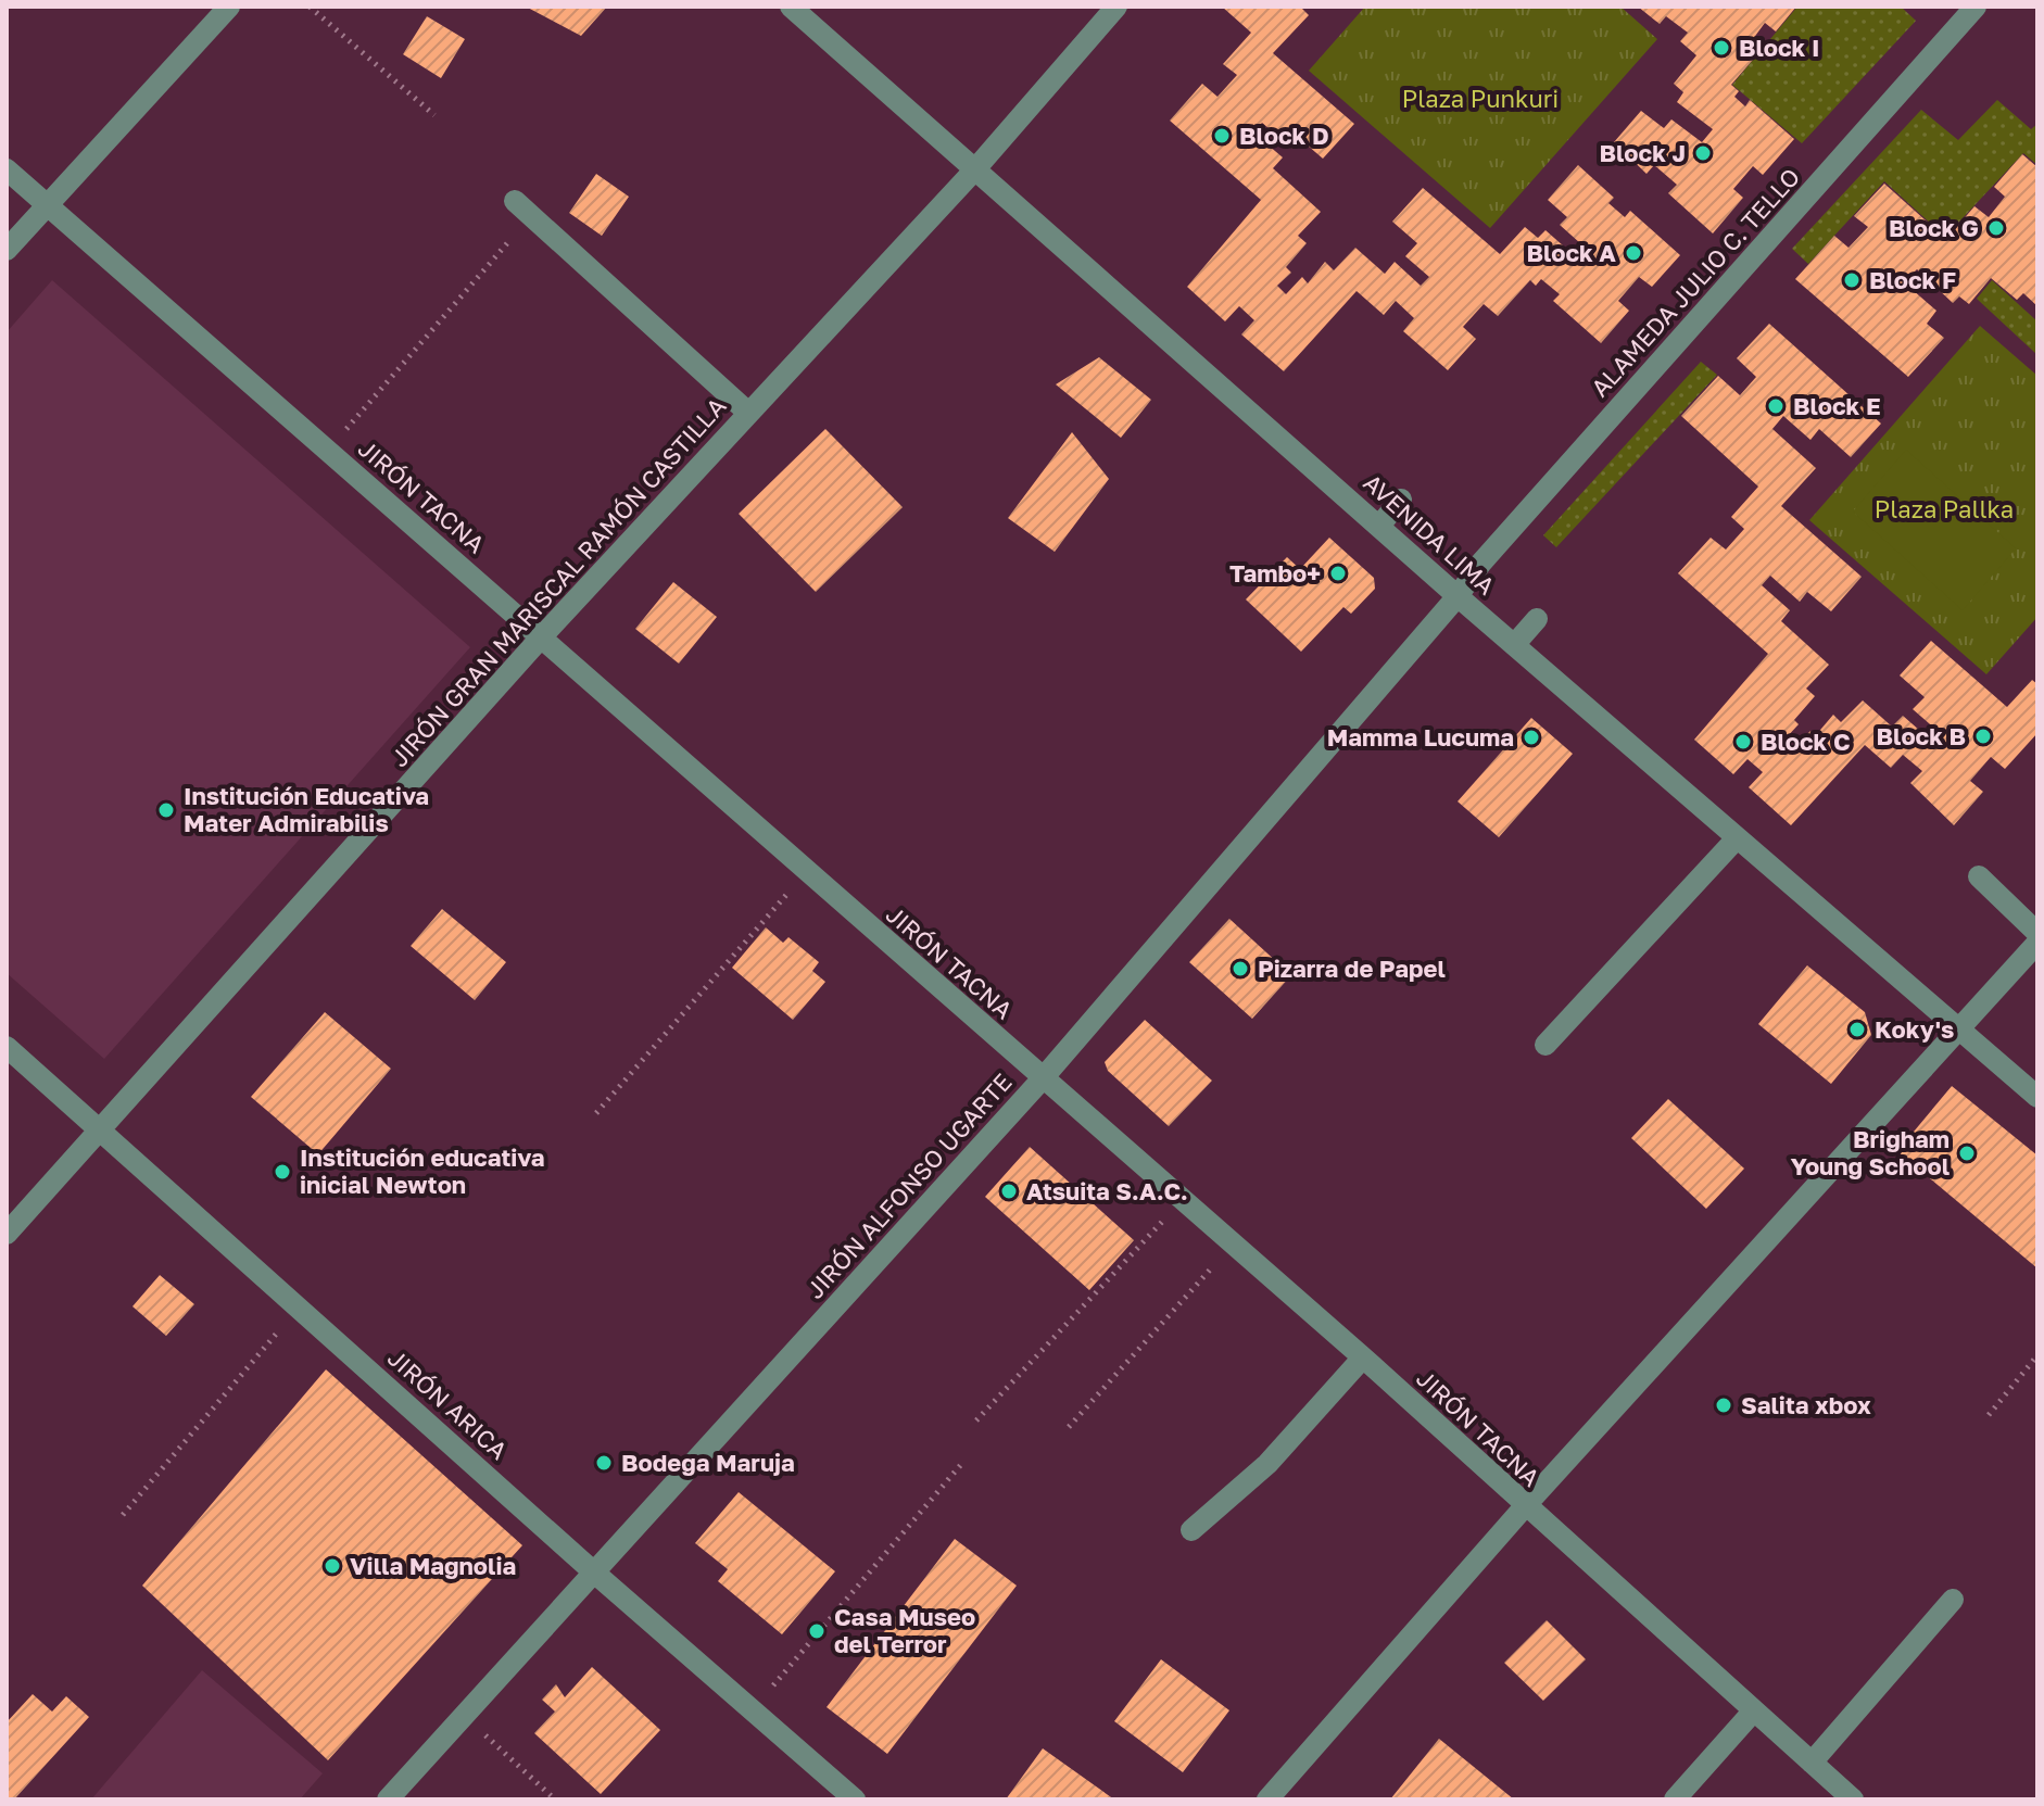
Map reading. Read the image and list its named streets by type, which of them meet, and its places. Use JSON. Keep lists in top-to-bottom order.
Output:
{
  "streets": {
    "street": [
      "ALAMEDA JULIO C. TELLO",
      "JIRÓN TACNA",
      "AVENIDA LIMA",
      "JIRÓN GRAN MARISCAL RAMÓN CASTILLA",
      "JIRÓN ALFONSO UGARTE",
      "JIRÓN ARICA"
    ]
  },
  "crossings": [
    ["ALAMEDA JULIO C. TELLO", "AVENIDA LIMA"],
    ["ALAMEDA JULIO C. TELLO", "JIRÓN ALFONSO UGARTE"],
    ["JIRÓN TACNA", "JIRÓN GRAN MARISCAL RAMÓN CASTILLA"],
    ["JIRÓN TACNA", "JIRÓN ALFONSO UGARTE"],
    ["AVENIDA LIMA", "JIRÓN GRAN MARISCAL RAMÓN CASTILLA"],
    ["AVENIDA LIMA", "JIRÓN ALFONSO UGARTE"],
    ["JIRÓN GRAN MARISCAL RAMÓN CASTILLA", "JIRÓN ARICA"],
    ["JIRÓN ALFONSO UGARTE", "JIRÓN ARICA"]
  ],
  "parks": ["Plaza Punkuri", "Plaza Pallka"],
  "places": [
    "Block I",
    "Block D",
    "Block J",
    "Block G",
    "Block A",
    "Block F",
    "Block E",
    "Tambo+",
    "Block B",
    "Mamma Lucuma",
    "Block C",
    "Institución Educativa Mater Admirabilis",
    "Pizarra de Papel",
    "Koky's",
    "Brigham Young School",
    "Institución educativa inicial Newton",
    "Atsuita S.A.C.",
    "Salita xbox",
    "Bodega Maruja",
    "Villa Magnolia",
    "Casa Museo del Terror"
  ]
}
